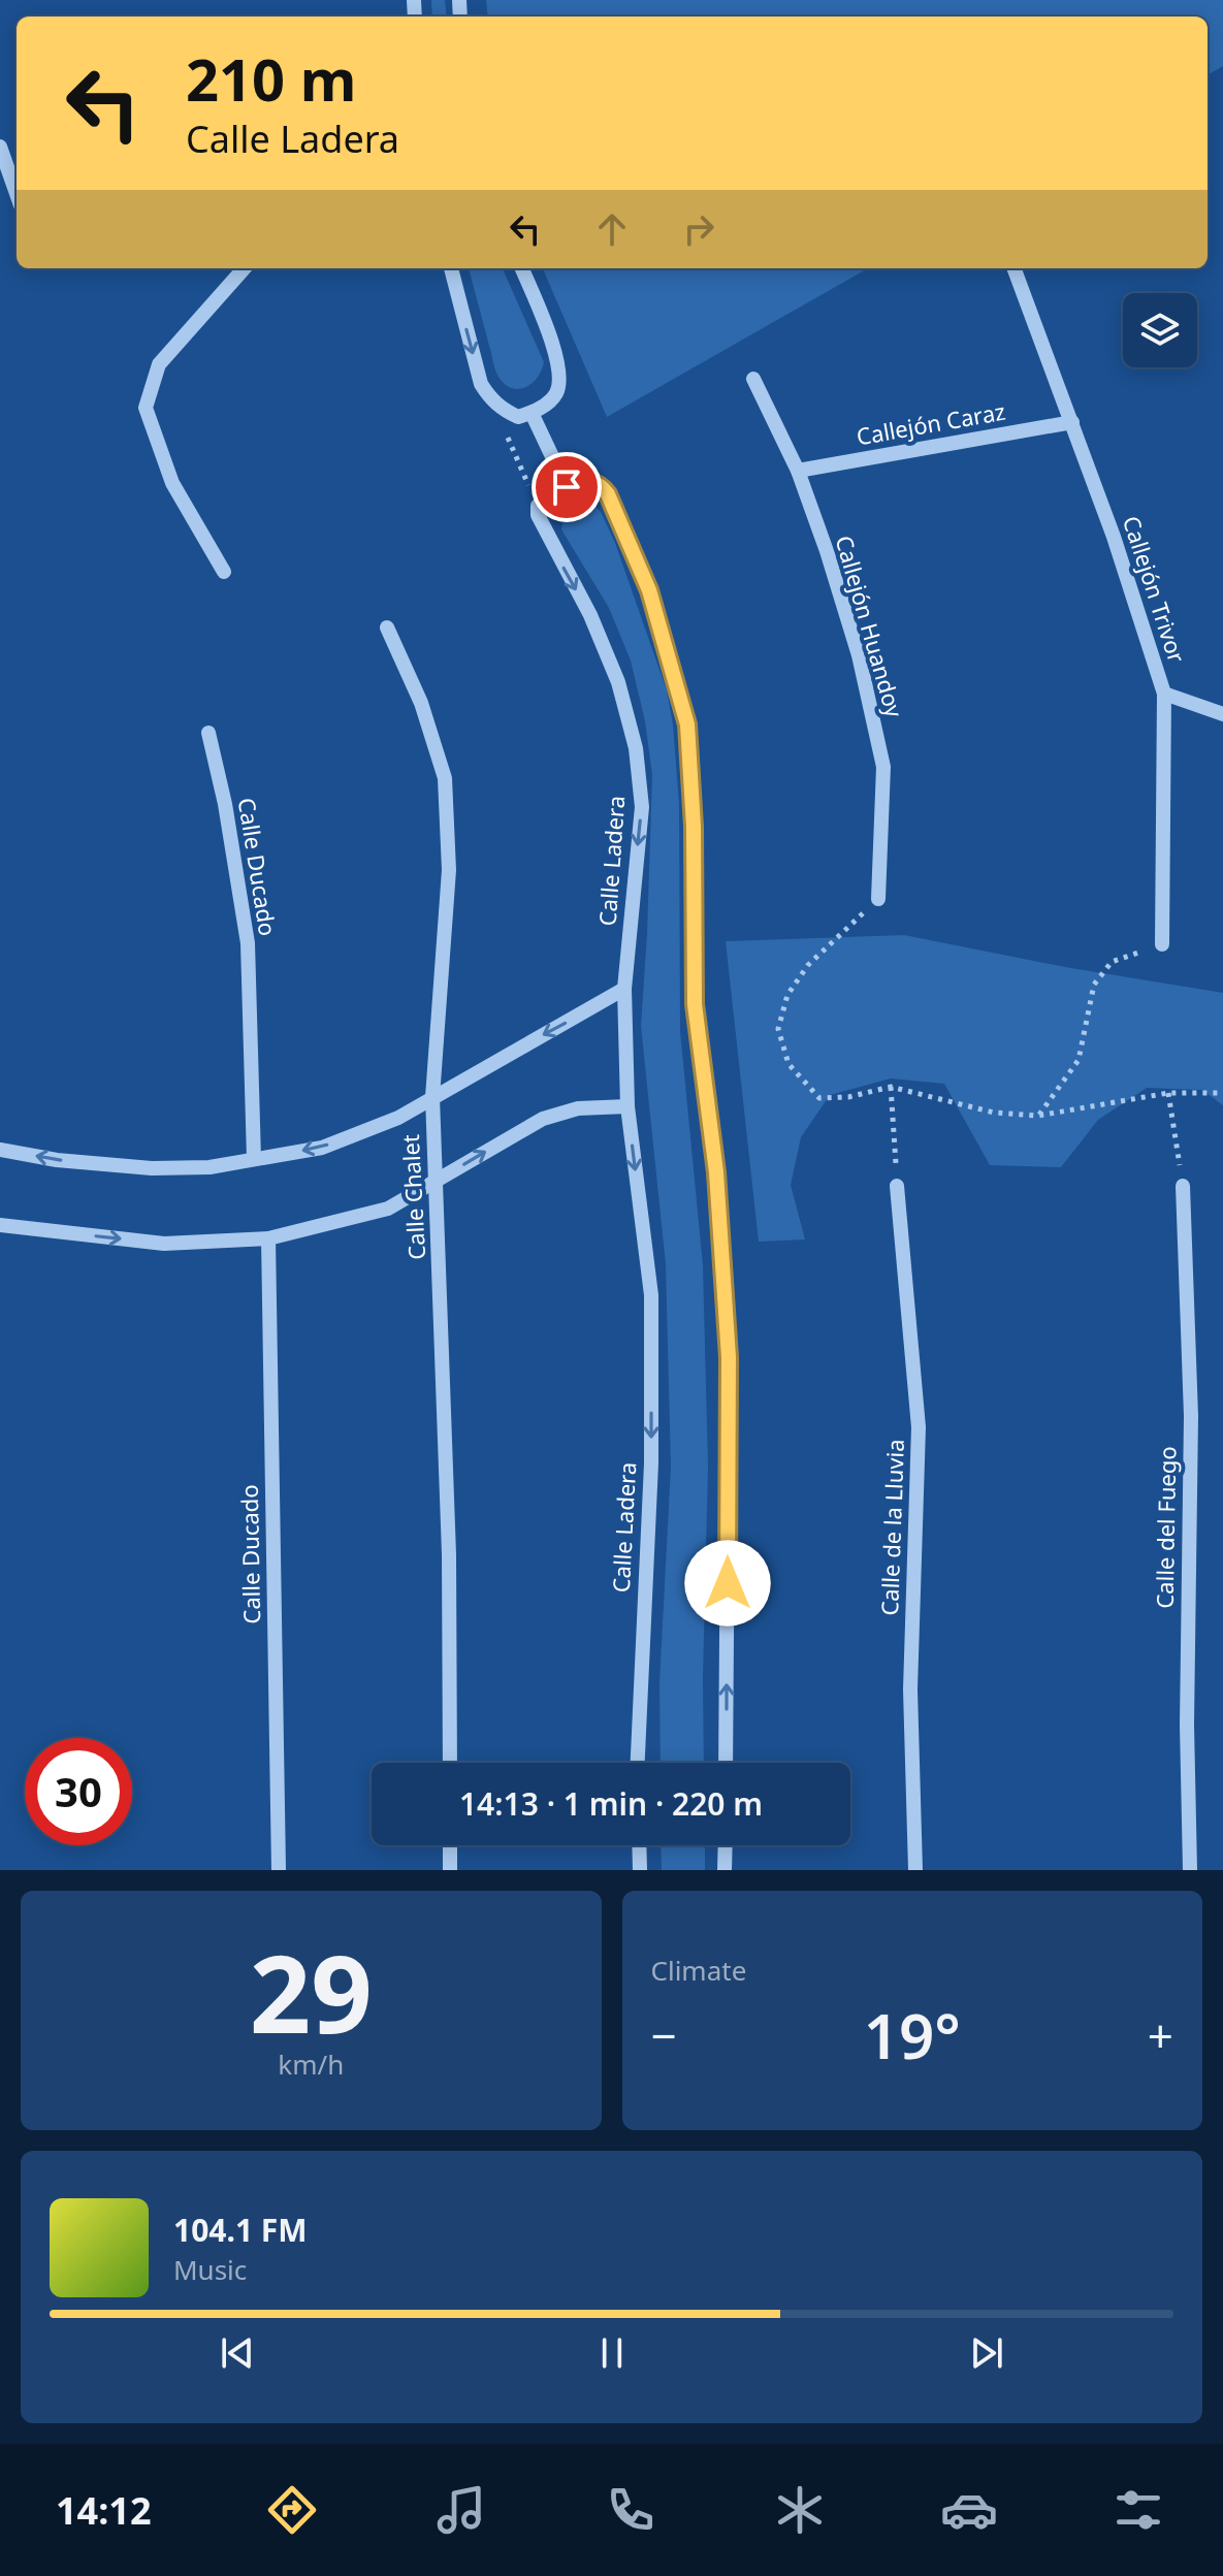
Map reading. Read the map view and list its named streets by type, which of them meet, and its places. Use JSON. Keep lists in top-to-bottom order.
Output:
{
  "streets": {
    "street": [
      "Callejón Caraz",
      "Callejón Trivor",
      "Callejón Huandoy",
      "Calle Ladera",
      "Calle Ducado",
      "Calle Chalet",
      "Calle de la Lluvia",
      "Calle del Fuego"
    ]
  },
  "crossings": [
    ["Callejón Caraz", "Callejón Trivor"],
    ["Callejón Caraz", "Callejón Huandoy"]
  ],
  "page": {
    "turn": ["210 m", "Calle Ladera"],
    "limit": "30",
    "trip": "14:13 · 1 min · 220 m",
    "tile": [
      ["29", "km/h"],
      "Climate"
    ],
    "heat": ["−", "19°", "+"],
    "song": ["104.1 FM", "Music"],
    "tabs": "14:12"
  }
}
